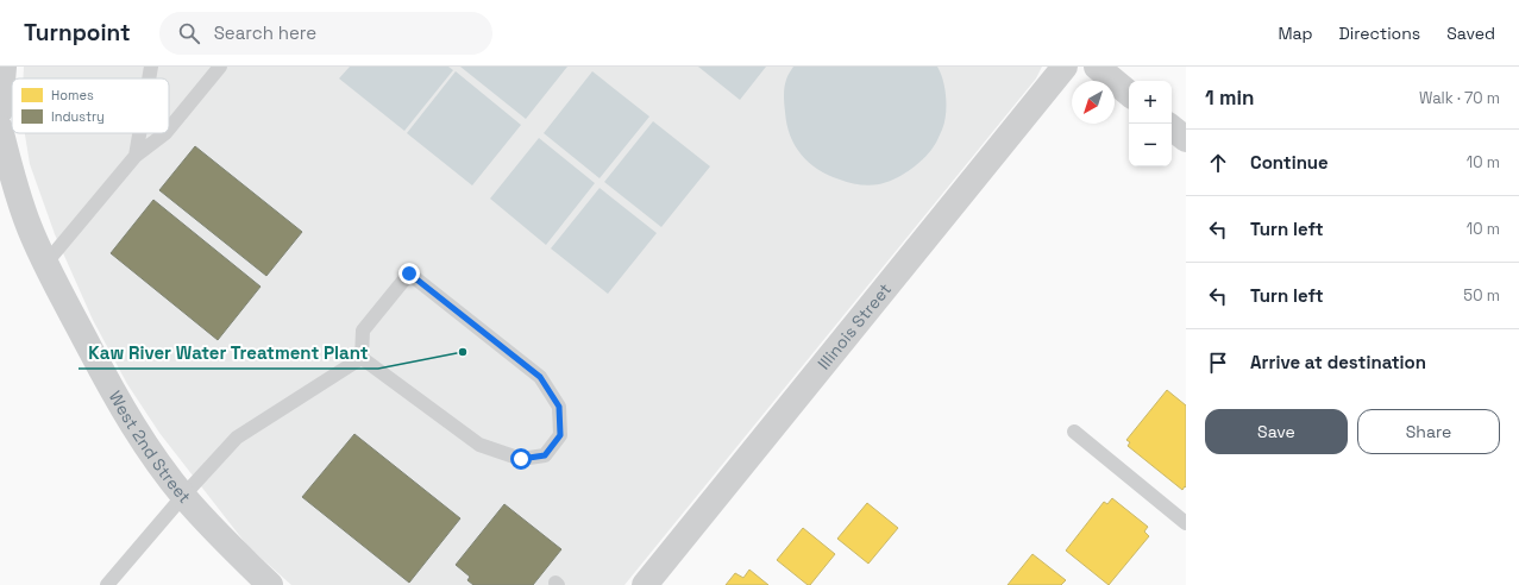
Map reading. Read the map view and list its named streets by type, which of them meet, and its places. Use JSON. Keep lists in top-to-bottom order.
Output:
{
  "streets": {
    "street": ["Illinois Street", "West 2nd Street"]
  },
  "places": ["Kaw River Water Treatment Plant"],
  "legend": ["Homes", "Industry"],
  "north": "bottom left",
  "page": {
    "header": "Turnpoint",
    "search": "Search here",
    "nav": ["Map", "Directions", "Saved"],
    "heading": ["1 min", "Walk · 70 m"],
    "map_buttons": ["+", "−"],
    "list": [
      ["Continue", "10 m"],
      ["Turn left", "10 m"],
      ["Turn left", "50 m"],
      "Arrive at destination"
    ],
    "buttons": ["Save", "Share"]
  }
}
